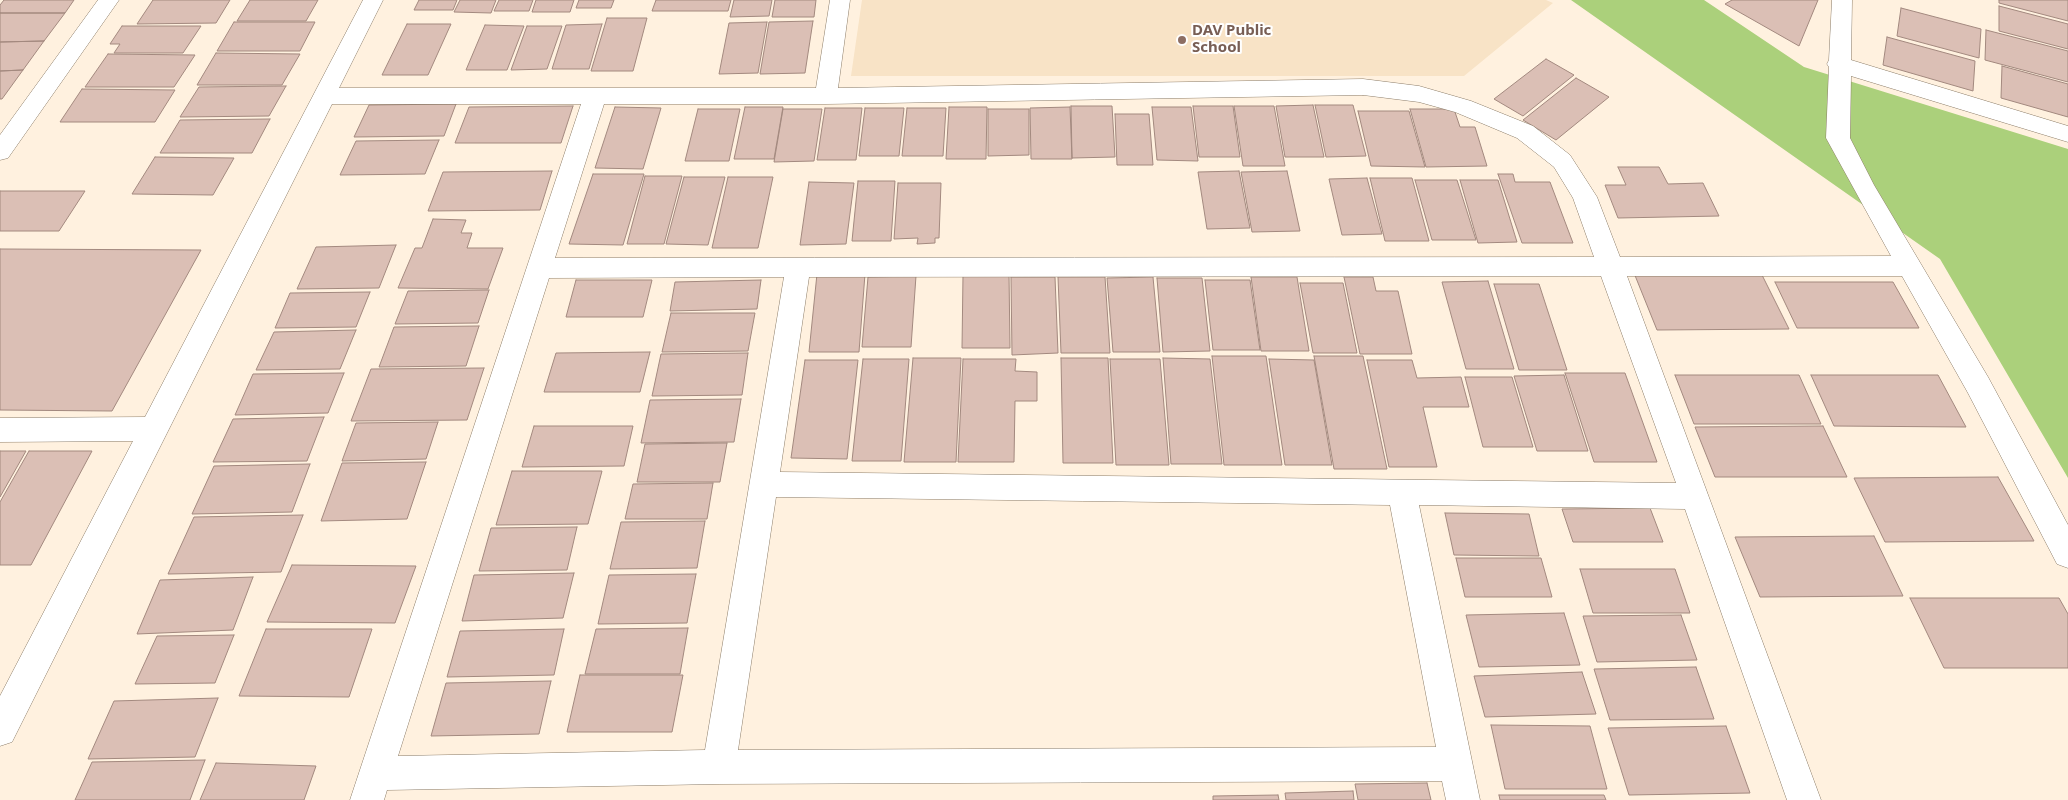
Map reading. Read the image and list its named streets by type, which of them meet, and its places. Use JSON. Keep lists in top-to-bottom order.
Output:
{
  "places": ["DAV Public School"]
}
